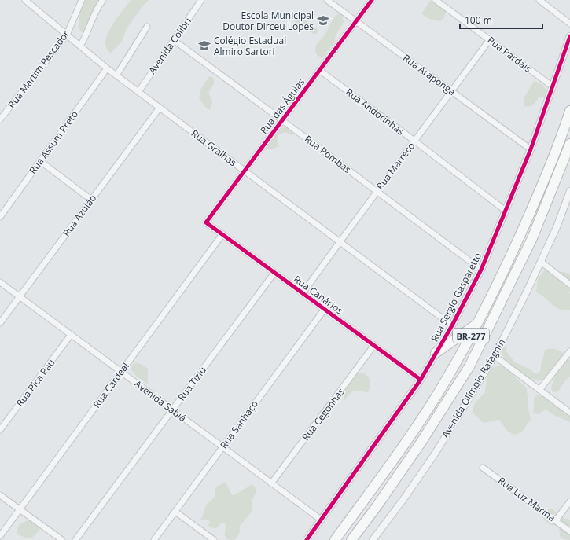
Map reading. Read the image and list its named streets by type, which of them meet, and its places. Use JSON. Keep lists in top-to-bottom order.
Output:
{
  "streets": {
    "highway": ["BR-277"],
    "street": [
      "Avenida Colibri",
      "Rua Pardais",
      "Rua Martim Pescador",
      "Rua Araponga",
      "Rua das Águias",
      "Rua Andorinhas",
      "Rua Assum Preto",
      "Rua Gralhas",
      "Rua Pombas",
      "Rua Marreco",
      "Rua Azulão",
      "Rua Canários",
      "Rua Sergio Gasparetto",
      "Rua Pica Pau",
      "Rua Tiziu",
      "Rua Cardeal",
      "Avenida Olímpio Rafagnin",
      "Avenida Sabiá",
      "Rua Cegonhas",
      "Rua Sanhaço",
      "Rua Luz Marina"
    ]
  },
  "crossings": [
    ["Avenida Colibri", "Rua Gralhas"],
    ["Avenida Colibri", "Rua Pombas"],
    ["Rua Pardais", "Rua Marreco"],
    ["Rua Pardais", "Rua Sergio Gasparetto"],
    ["Rua Martim Pescador", "Rua Gralhas"],
    ["Rua Araponga", "Rua das Águias"],
    ["Rua Araponga", "Rua Marreco"],
    ["Rua Araponga", "Rua Sergio Gasparetto"],
    ["Rua das Águias", "Rua Andorinhas"],
    ["Rua das Águias", "Rua Gralhas"],
    ["Rua das Águias", "Rua Pombas"],
    ["Rua das Águias", "Rua Canários"],
    ["Rua Andorinhas", "Rua Marreco"],
    ["Rua Andorinhas", "Rua Sergio Gasparetto"],
    ["Rua Assum Preto", "Rua Gralhas"],
    ["Rua Gralhas", "Rua Marreco"],
    ["Rua Gralhas", "Rua Azulão"],
    ["Rua Gralhas", "Rua Sergio Gasparetto"],
    ["Rua Pombas", "Rua Marreco"],
    ["Rua Pombas", "Rua Sergio Gasparetto"],
    ["Rua Marreco", "Rua Canários"],
    ["Rua Azulão", "Avenida Sabiá"],
    ["Rua Canários", "Rua Sergio Gasparetto"],
    ["Rua Canários", "Rua Tiziu"],
    ["Rua Canários", "Rua Cardeal"],
    ["Rua Canários", "Rua Cegonhas"],
    ["Rua Canários", "Rua Sanhaço"],
    ["Rua Sergio Gasparetto", "Avenida Sabiá"],
    ["Rua Pica Pau", "Avenida Sabiá"],
    ["Rua Tiziu", "Avenida Sabiá"],
    ["Rua Cardeal", "Avenida Sabiá"],
    ["Avenida Sabiá", "Rua Cegonhas"],
    ["Avenida Sabiá", "Rua Sanhaço"]
  ],
  "places": {
    "school or university": ["Escola Municipal Doutor Dirceu Lopes", "Colégio Estadual Almiro Sartori"]
  },
  "scale_bar": "100 m"
}
